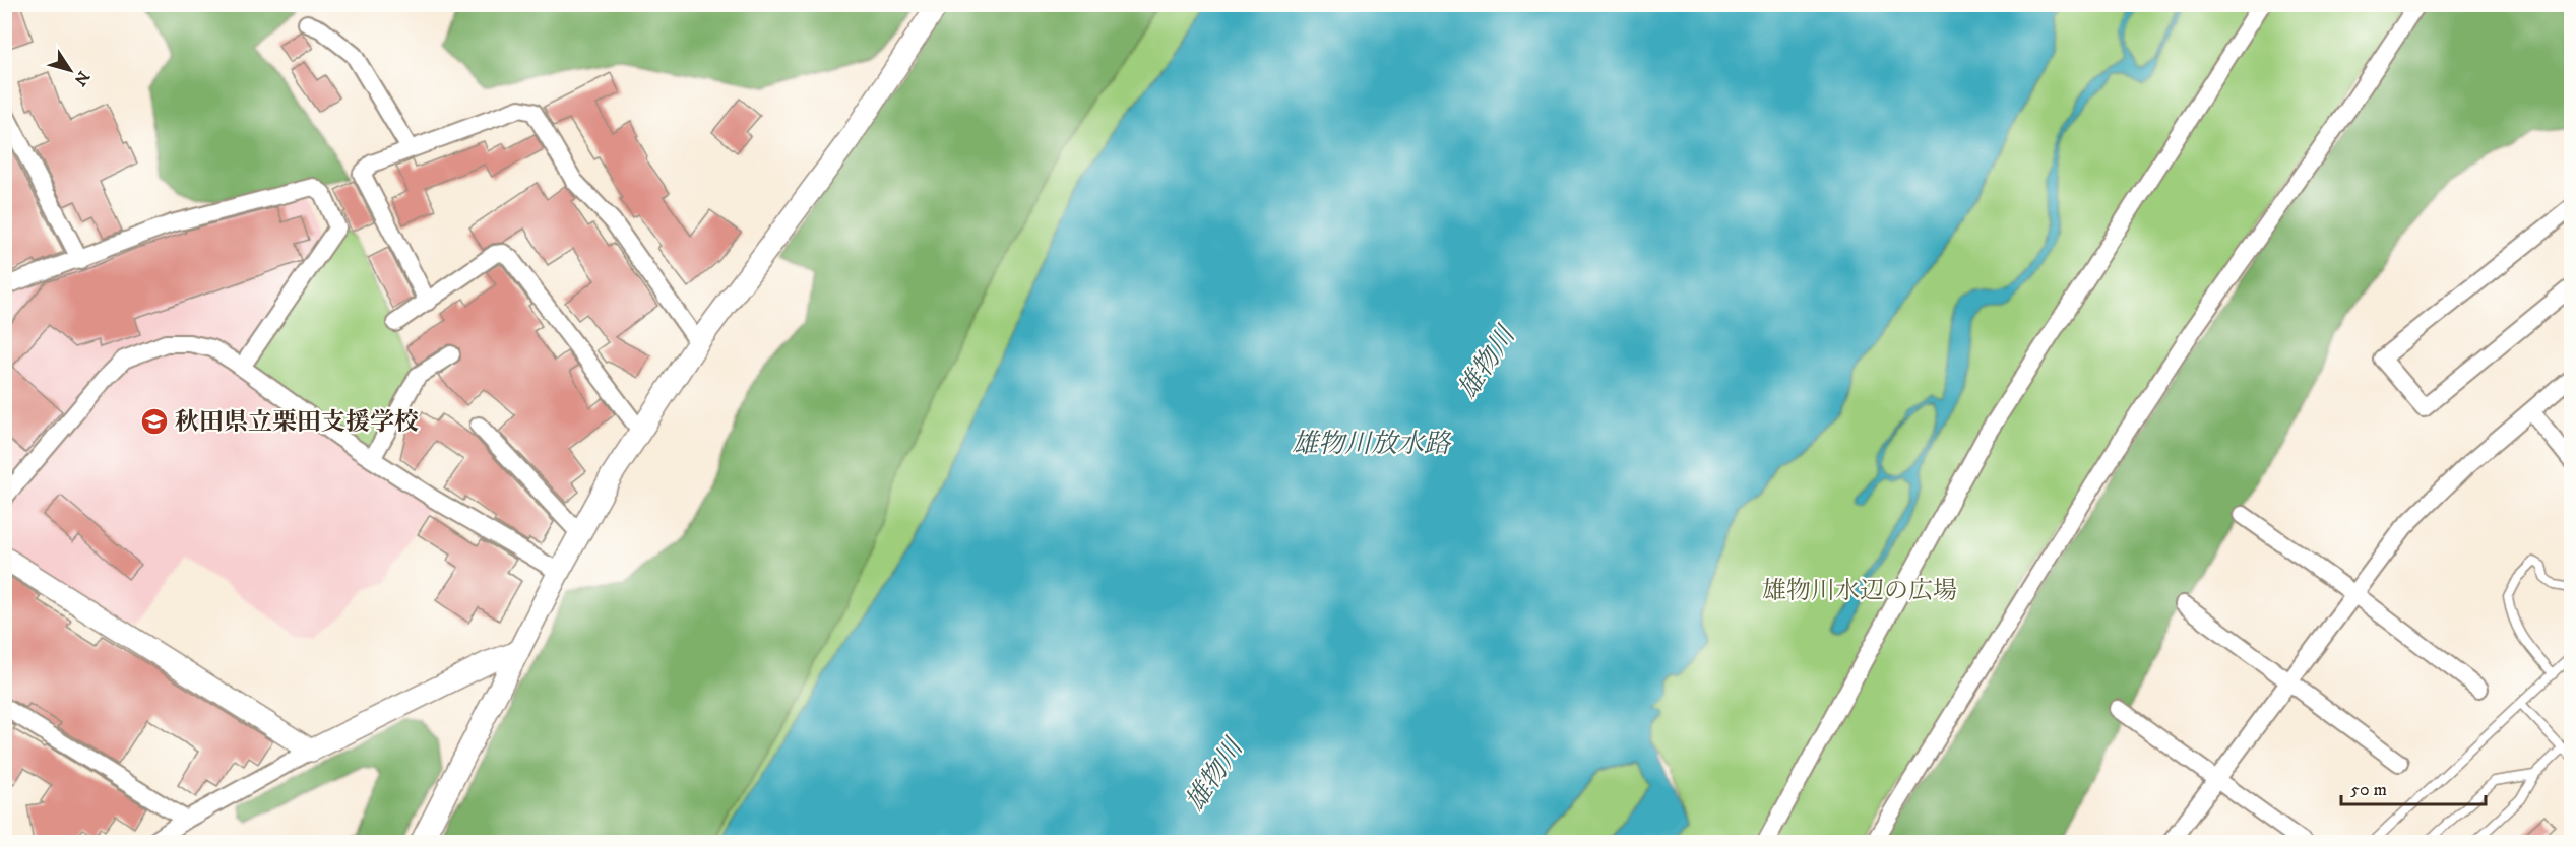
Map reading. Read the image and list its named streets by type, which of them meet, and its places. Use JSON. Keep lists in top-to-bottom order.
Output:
{
  "water": ["雄物川", "雄物川放水路"],
  "parks": ["雄物川水辺の広場"],
  "places": {
    "school or university": ["秋田県立栗田支援学校"]
  },
  "scale_bar": "50 m",
  "north": "bottom right"
}
